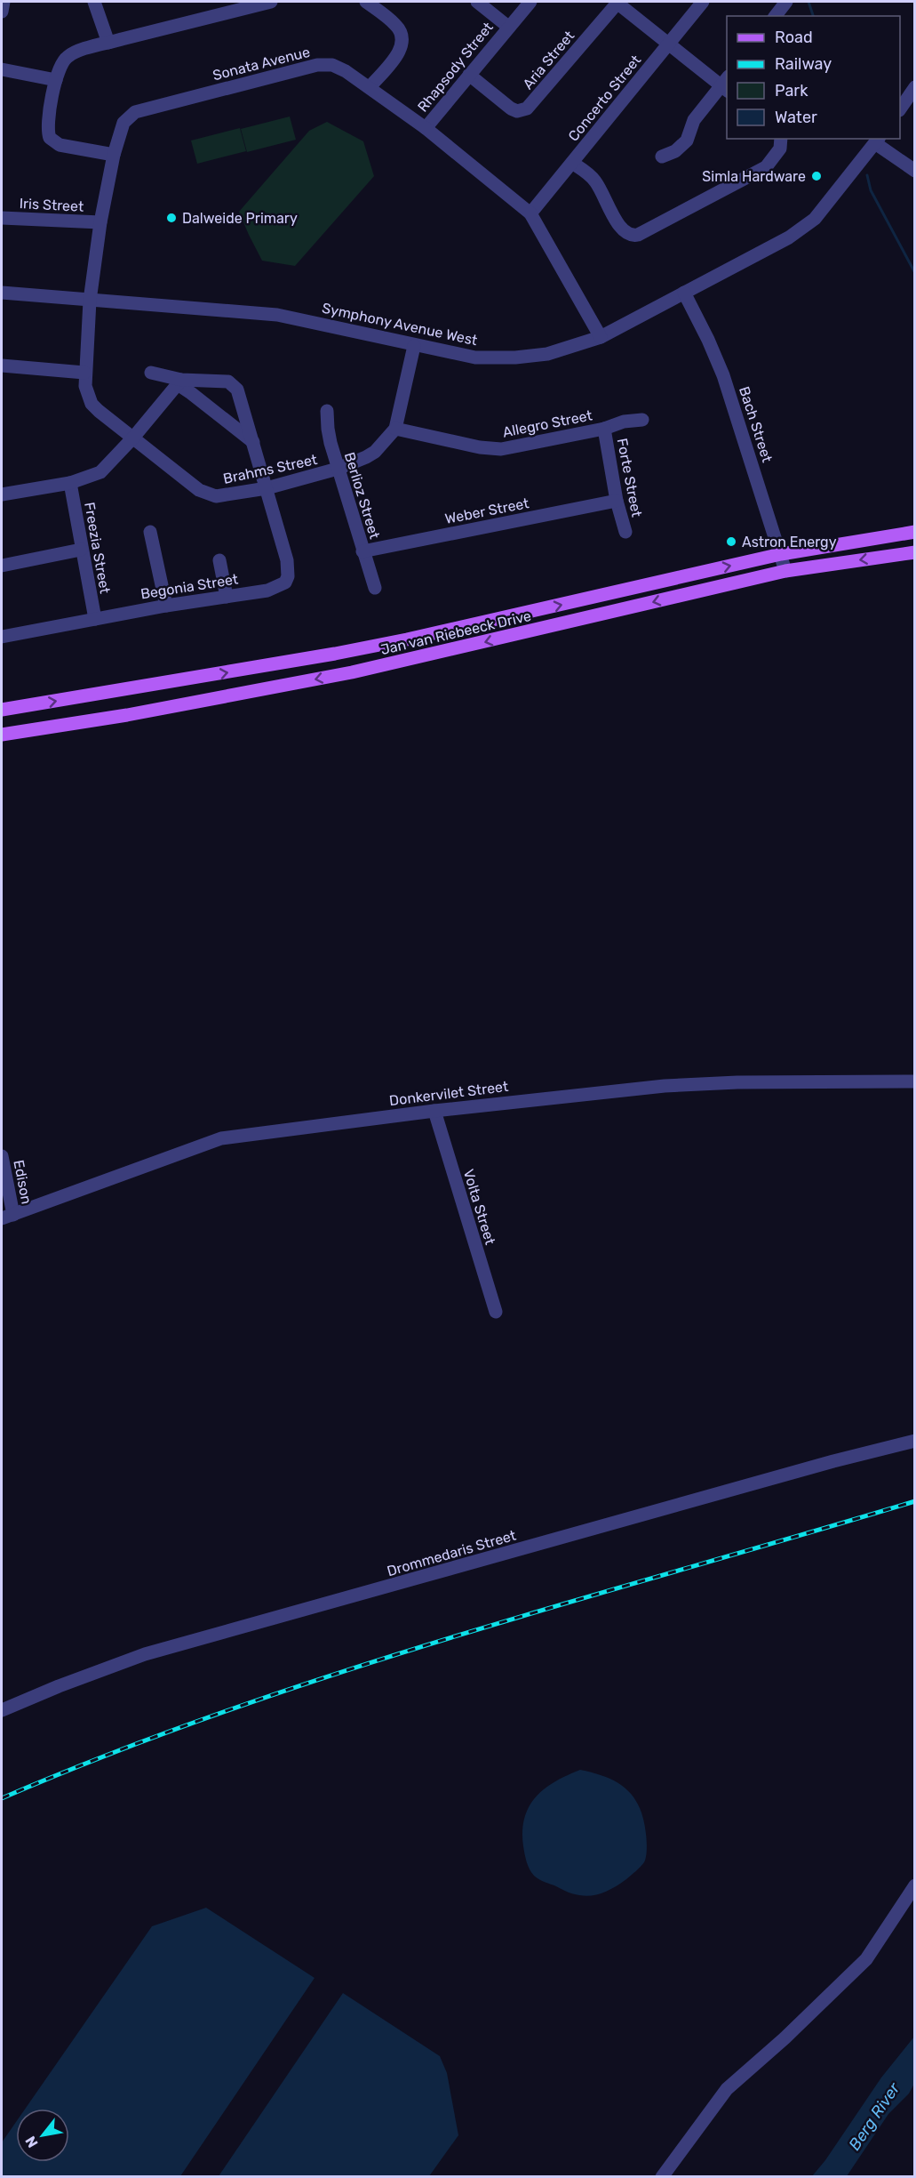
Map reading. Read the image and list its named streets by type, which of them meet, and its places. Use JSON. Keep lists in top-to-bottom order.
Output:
{
  "streets": {
    "main road": ["Jan van Riebeeck Drive"],
    "street": [
      "Aria Street",
      "Sonata Avenue",
      "Rhapsody Street",
      "Concerto Street",
      "Iris Street",
      "Symphony Avenue West",
      "Allegro Street",
      "Bach Street",
      "Brahms Street",
      "Forte Street",
      "Berlioz Street",
      "Weber Street",
      "Freezia Street",
      "Begonia Street",
      "Donkervilet Street",
      "Edison",
      "Volta Street",
      "Drommedaris Street"
    ]
  },
  "crossings": [
    ["Aria Street", "Rhapsody Street"],
    ["Sonata Avenue", "Rhapsody Street"],
    ["Sonata Avenue", "Concerto Street"],
    ["Sonata Avenue", "Iris Street"],
    ["Sonata Avenue", "Symphony Avenue West"],
    ["Sonata Avenue", "Brahms Street"],
    ["Symphony Avenue West", "Bach Street"],
    ["Symphony Avenue West", "Brahms Street"],
    ["Allegro Street", "Brahms Street"],
    ["Allegro Street", "Forte Street"],
    ["Bach Street", "Jan van Riebeeck Drive"],
    ["Brahms Street", "Berlioz Street"],
    ["Brahms Street", "Begonia Street"],
    ["Forte Street", "Weber Street"],
    ["Berlioz Street", "Weber Street"],
    ["Freezia Street", "Begonia Street"],
    ["Donkervilet Street", "Edison"],
    ["Donkervilet Street", "Volta Street"]
  ],
  "water": ["Berg River"],
  "places": ["Simla Hardware", "Dalweide Primary", "Astron Energy"],
  "legend": [
    "Road",
    "Railway",
    "Park",
    "Water"
  ],
  "north": "bottom left"
}
